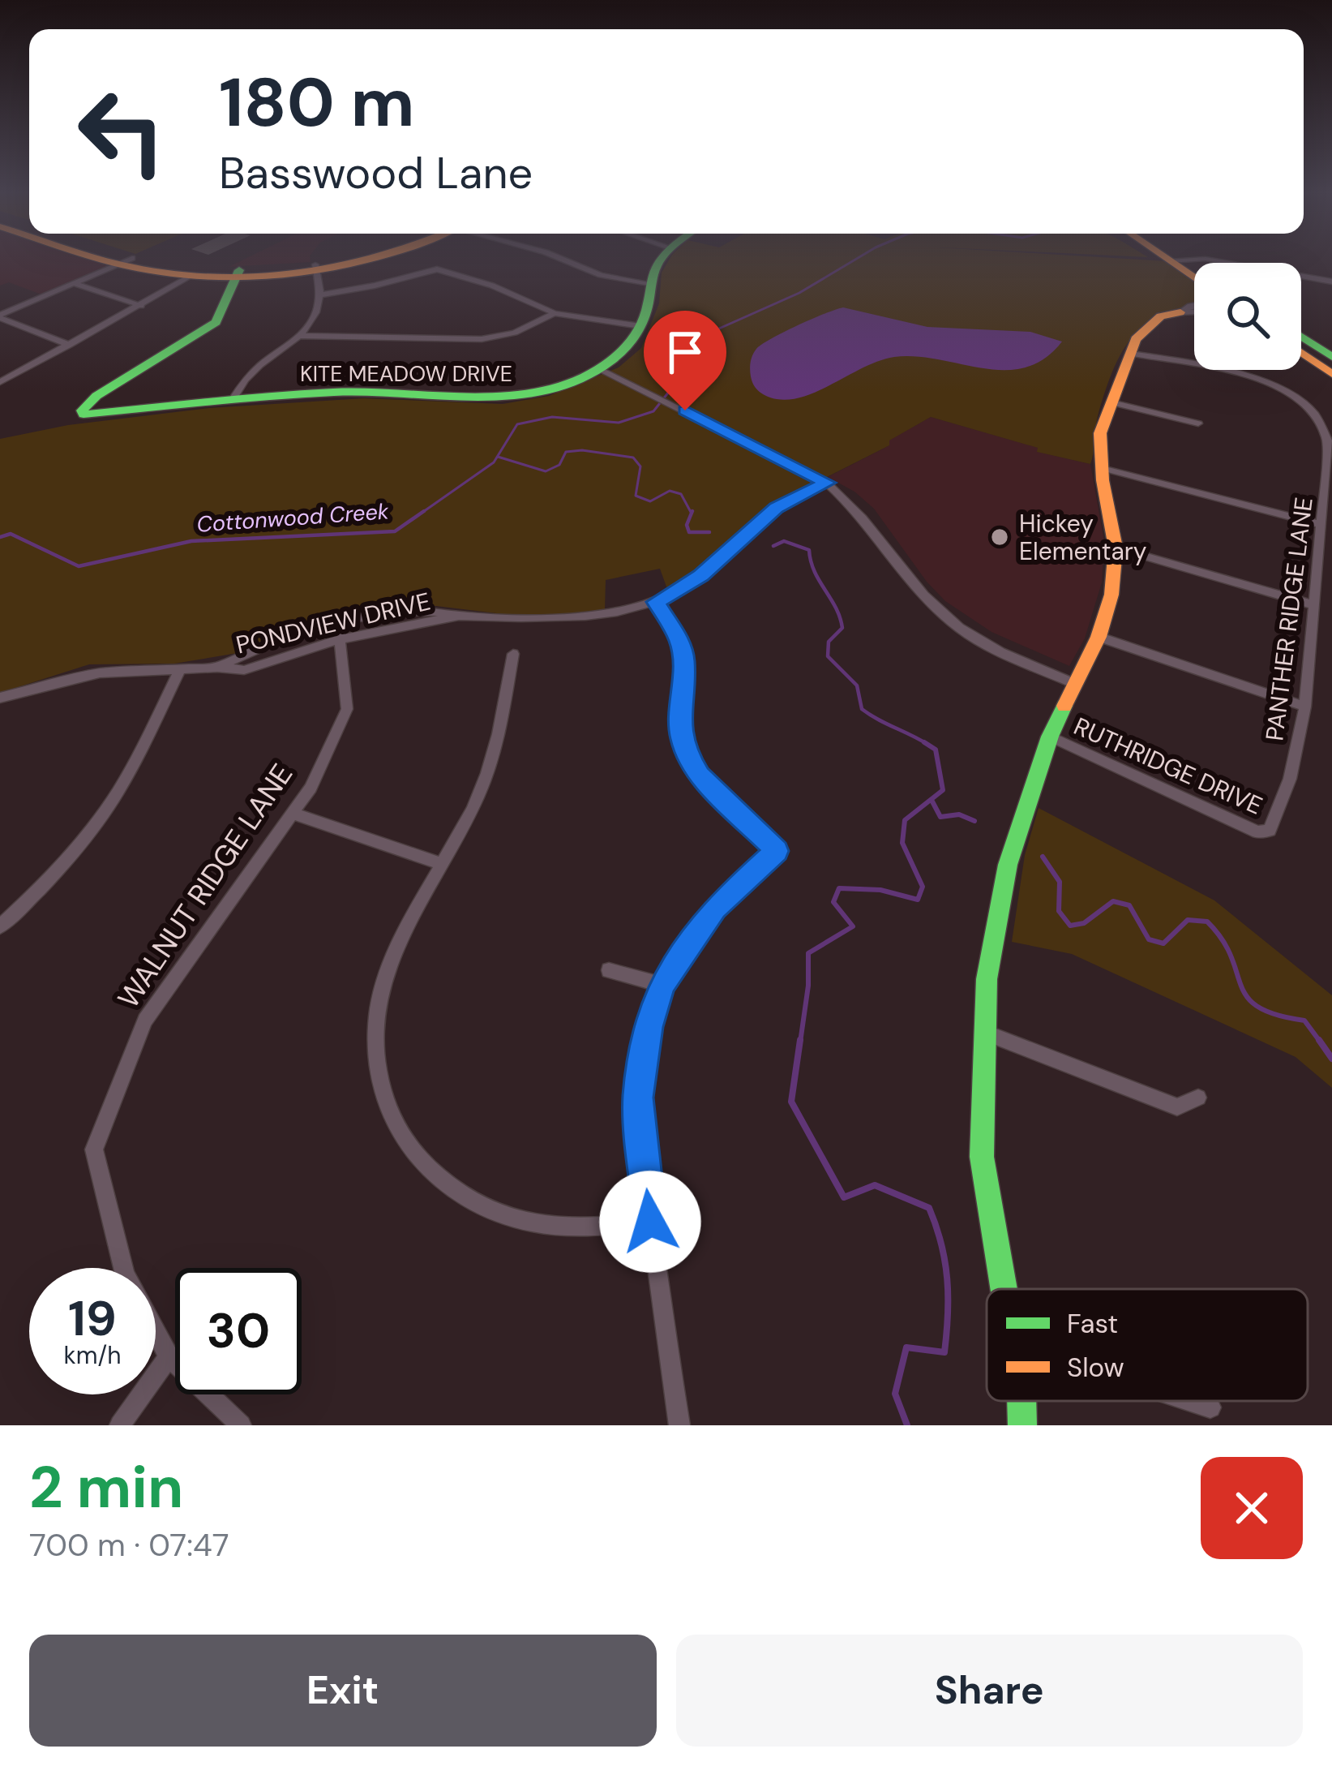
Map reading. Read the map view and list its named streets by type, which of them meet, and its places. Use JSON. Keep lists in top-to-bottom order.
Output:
{
  "streets": {
    "street": [
      "KITE MEADOW DRIVE",
      "PANTHER RIDGE LANE",
      "PONDVIEW DRIVE",
      "RUTHRIDGE DRIVE",
      "WALNUT RIDGE LANE"
    ]
  },
  "crossings": [
    ["PANTHER RIDGE LANE", "RUTHRIDGE DRIVE"],
    ["PONDVIEW DRIVE", "WALNUT RIDGE LANE"]
  ],
  "water": ["Cottonwood Creek"],
  "places": ["Hickey Elementary"],
  "legend": ["Fast", "Slow"],
  "page": {
    "turn": ["180 m", "Basswood Lane"],
    "speed": "19 km/h",
    "limit": "30",
    "heading": ["2 min", "700 m · 07:47"],
    "buttons": ["Exit", "Share"]
  }
}
